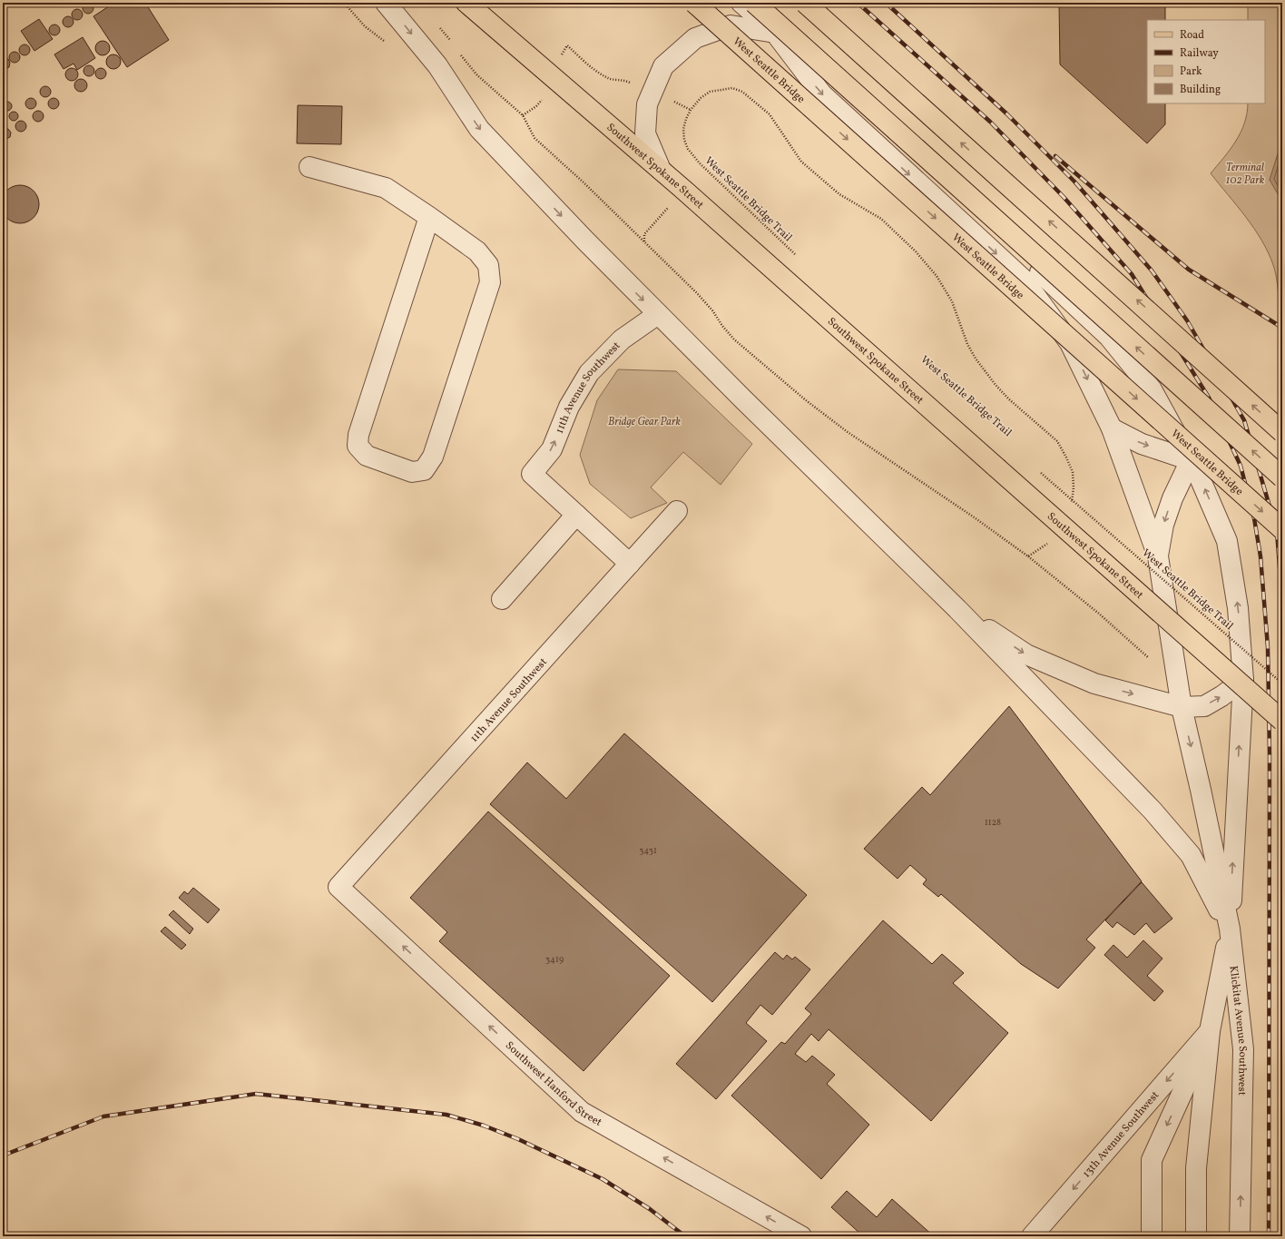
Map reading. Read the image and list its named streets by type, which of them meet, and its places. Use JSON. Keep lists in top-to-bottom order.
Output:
{
  "streets": {
    "main road": ["West Seattle Bridge", "Southwest Spokane Street"],
    "street": [
      "11th Avenue Southwest",
      "Klickitat Avenue Southwest",
      "Southwest Hanford Street",
      "13th Avenue Southwest"
    ],
    "path": ["West Seattle Bridge Trail"]
  },
  "crossings": [
    ["11th Avenue Southwest", "Southwest Hanford Street"],
    ["Klickitat Avenue Southwest", "13th Avenue Southwest"]
  ],
  "one_way": ["Southwest Hanford Street", "13th Avenue Southwest"],
  "parks": ["Terminal 102 Park", "Bridge Gear Park"],
  "house_numbers": ["1128", "3431", "3419"],
  "legend": [
    "Road",
    "Railway",
    "Park",
    "Building"
  ]
}
